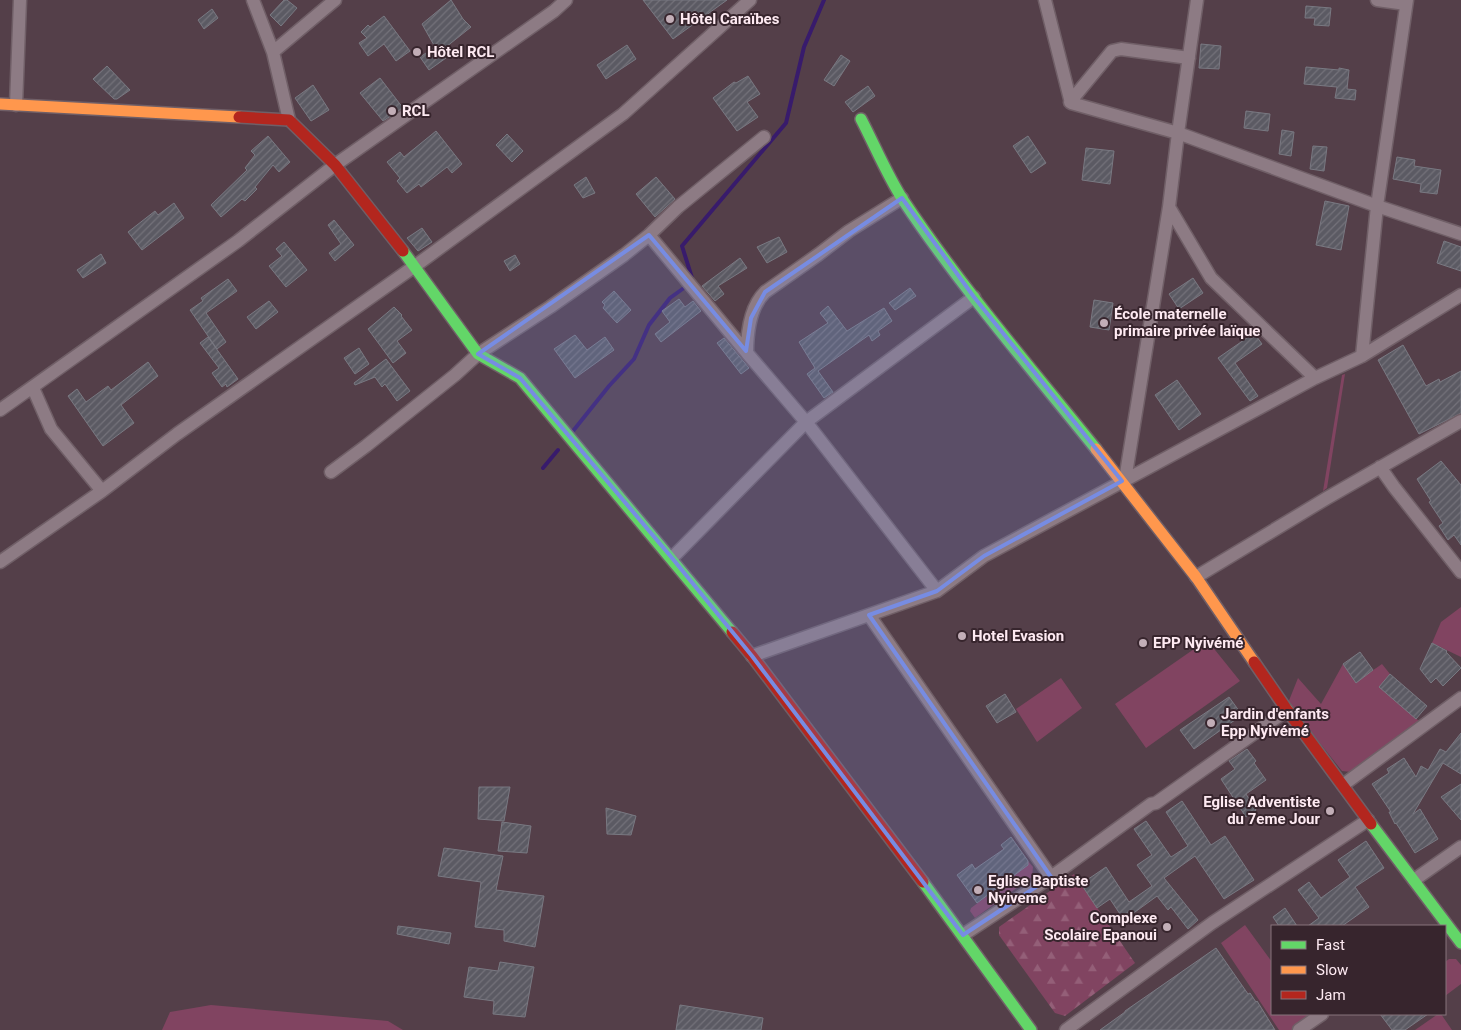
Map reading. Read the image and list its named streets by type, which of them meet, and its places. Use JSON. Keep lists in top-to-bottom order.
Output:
{
  "places": [
    "Hôtel Caraïbes",
    "Hôtel RCL",
    "RCL",
    "École maternelle primaire privée laïque",
    "Hotel Evasion",
    "EPP Nyivémé",
    "Jardin d'enfants Epp Nyivémé",
    "Eglise Adventiste du 7eme Jour",
    "Eglise Baptiste Nyiveme",
    "Complexe Scolaire Epanoui"
  ],
  "legend": ["Fast", "Slow", "Jam"]
}
